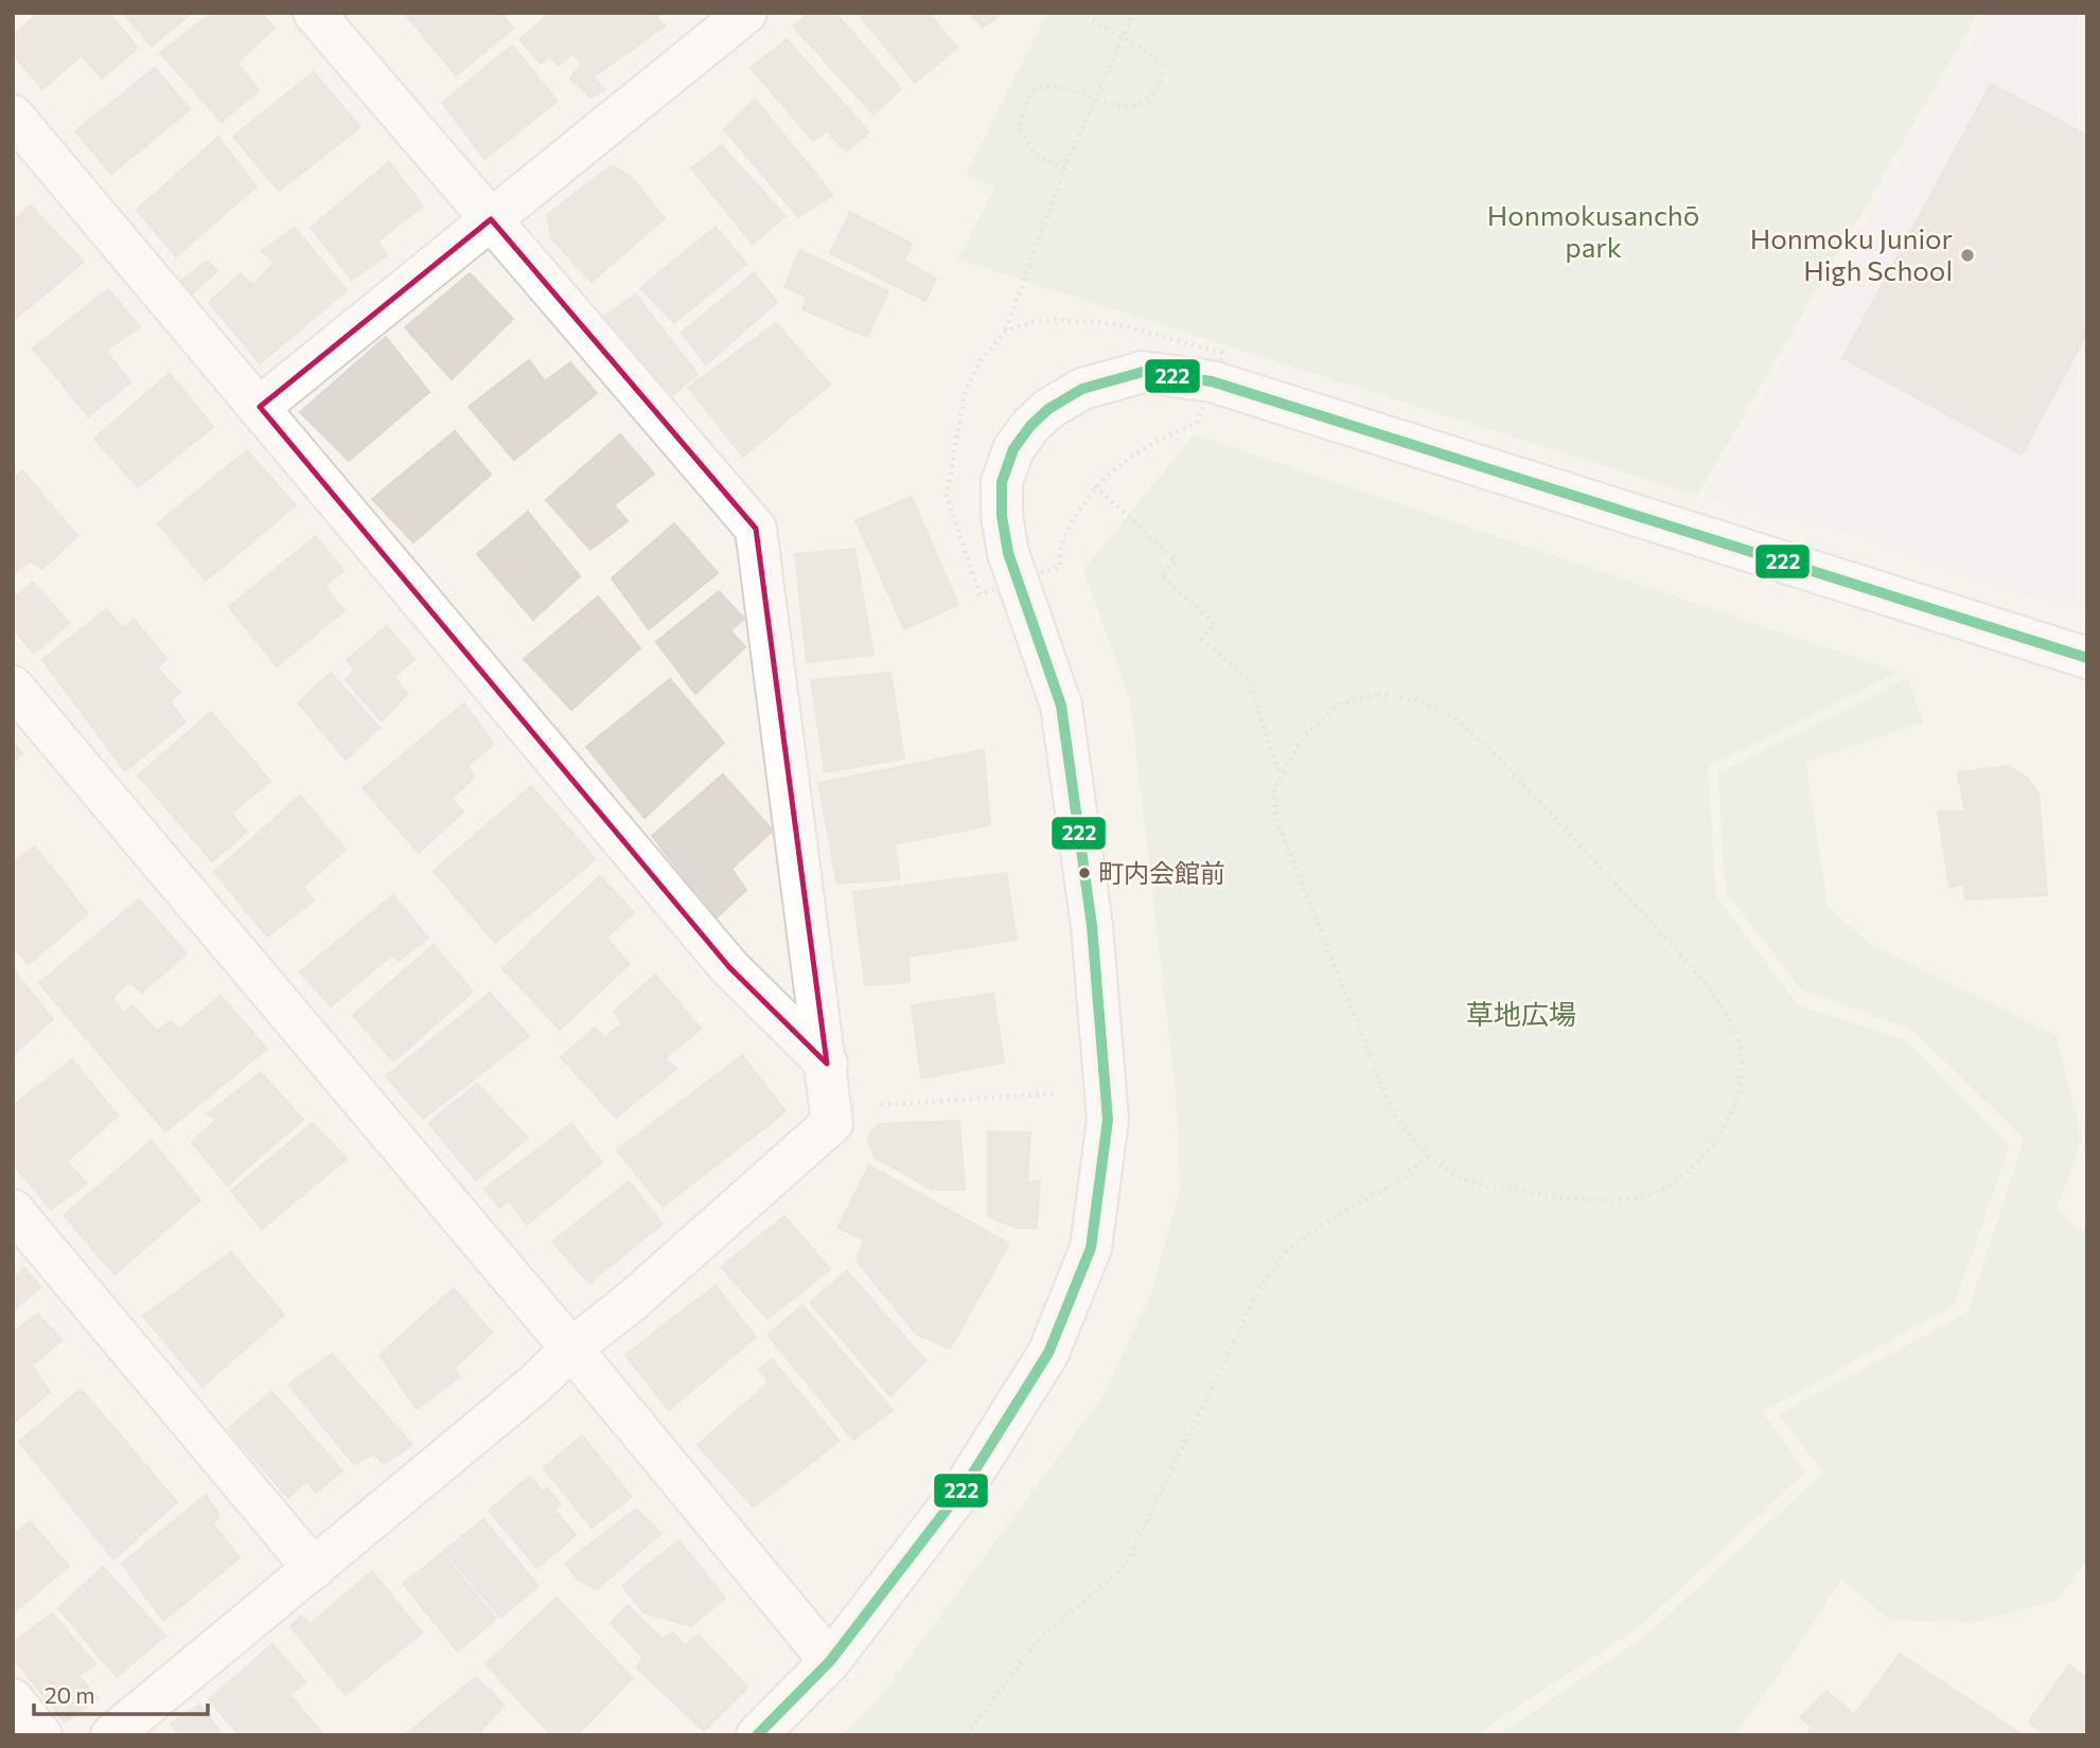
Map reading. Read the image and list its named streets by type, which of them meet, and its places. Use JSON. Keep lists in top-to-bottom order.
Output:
{
  "parks": ["Honmokusanchō park", "草地広場"],
  "places": ["Honmoku Junior High School", "町内会館前"],
  "lines": ["transit line 222"],
  "scale_bar": "20 m"
}
